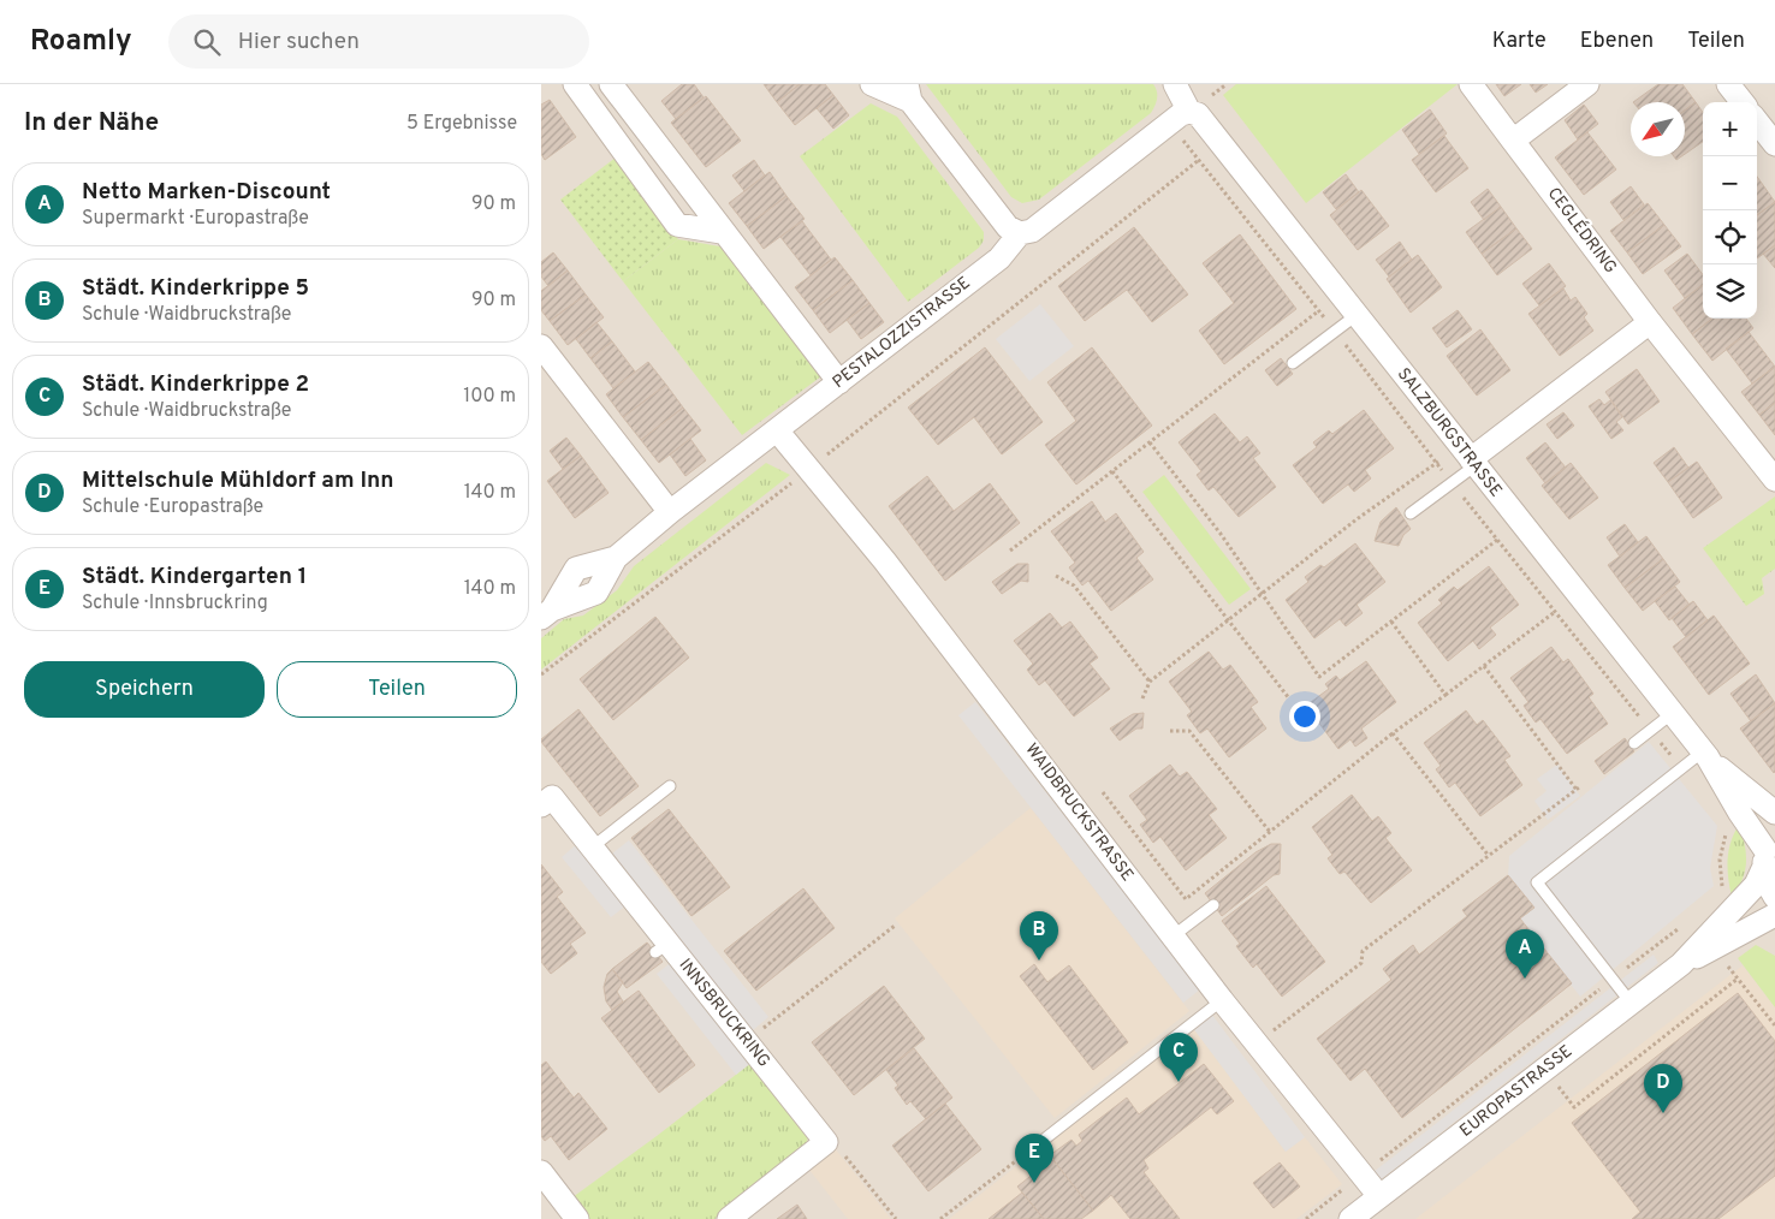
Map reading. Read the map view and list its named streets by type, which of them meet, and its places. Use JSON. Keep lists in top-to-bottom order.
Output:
{
  "streets": {
    "street": [
      "CEGLÉDRING",
      "PESTALOZZISTRASSE",
      "SALZBURGSTRASSE",
      "WAIDBRUCKSTRASSE",
      "INNSBRUCKRING",
      "EUROPASTRASSE"
    ]
  },
  "crossings": [
    ["PESTALOZZISTRASSE", "SALZBURGSTRASSE"],
    ["PESTALOZZISTRASSE", "WAIDBRUCKSTRASSE"],
    ["SALZBURGSTRASSE", "EUROPASTRASSE"],
    ["WAIDBRUCKSTRASSE", "EUROPASTRASSE"]
  ],
  "north": "bottom left",
  "page": {
    "header": "Roamly",
    "search": "Hier suchen",
    "nav": ["Karte", "Ebenen", "Teilen"],
    "heading": ["In der Nähe", "5 Ergebnisse"],
    "map_buttons": ["+", "−"],
    "list": [
      {
        "mark": "A",
        "name": "Netto Marken-Discount",
        "note": "Supermarkt · Europastraße",
        "value": "90 m"
      },
      {
        "mark": "B",
        "name": "Städt. Kinderkrippe 5",
        "note": "Schule · Waidbruckstraße",
        "value": "90 m"
      },
      {
        "mark": "C",
        "name": "Städt. Kinderkrippe 2",
        "note": "Schule · Waidbruckstraße",
        "value": "100 m"
      },
      {
        "mark": "D",
        "name": "Mittelschule Mühldorf am Inn",
        "note": "Schule · Europastraße",
        "value": "140 m"
      },
      {
        "mark": "E",
        "name": "Städt. Kindergarten 1",
        "note": "Schule · Innsbruckring",
        "value": "140 m"
      }
    ],
    "buttons": ["Speichern", "Teilen"],
    "pins": [
      "B",
      "A",
      "C",
      "D",
      "E"
    ]
  }
}
